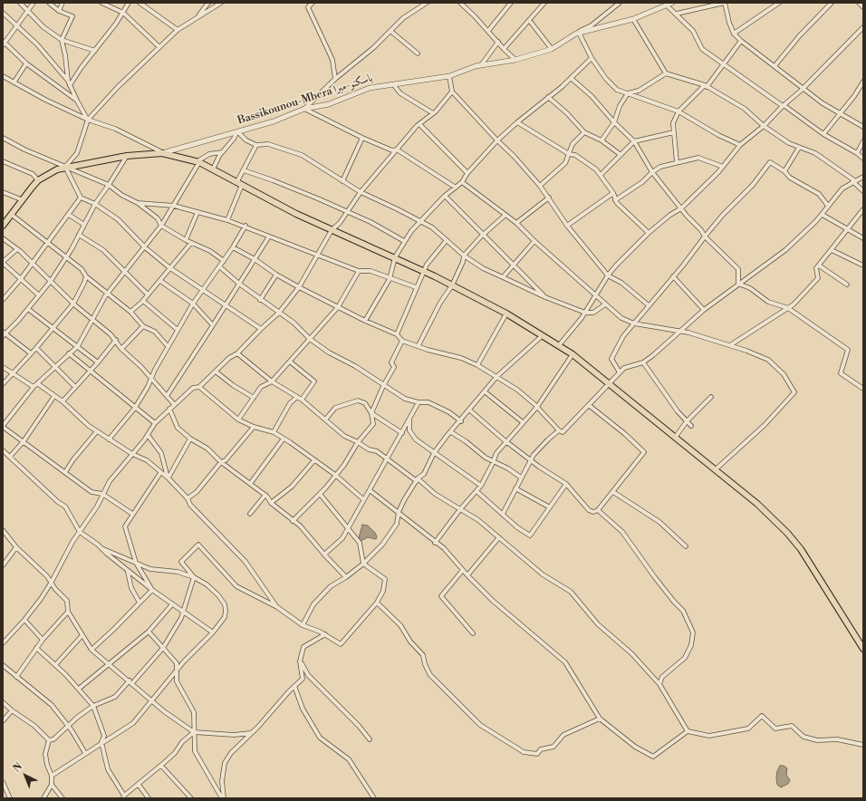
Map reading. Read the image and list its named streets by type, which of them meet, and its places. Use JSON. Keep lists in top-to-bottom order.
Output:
{
  "streets": {
    "main road": ["Bassikounou-Mbera باسكنو-مبرا"]
  },
  "north": "top left"
}
